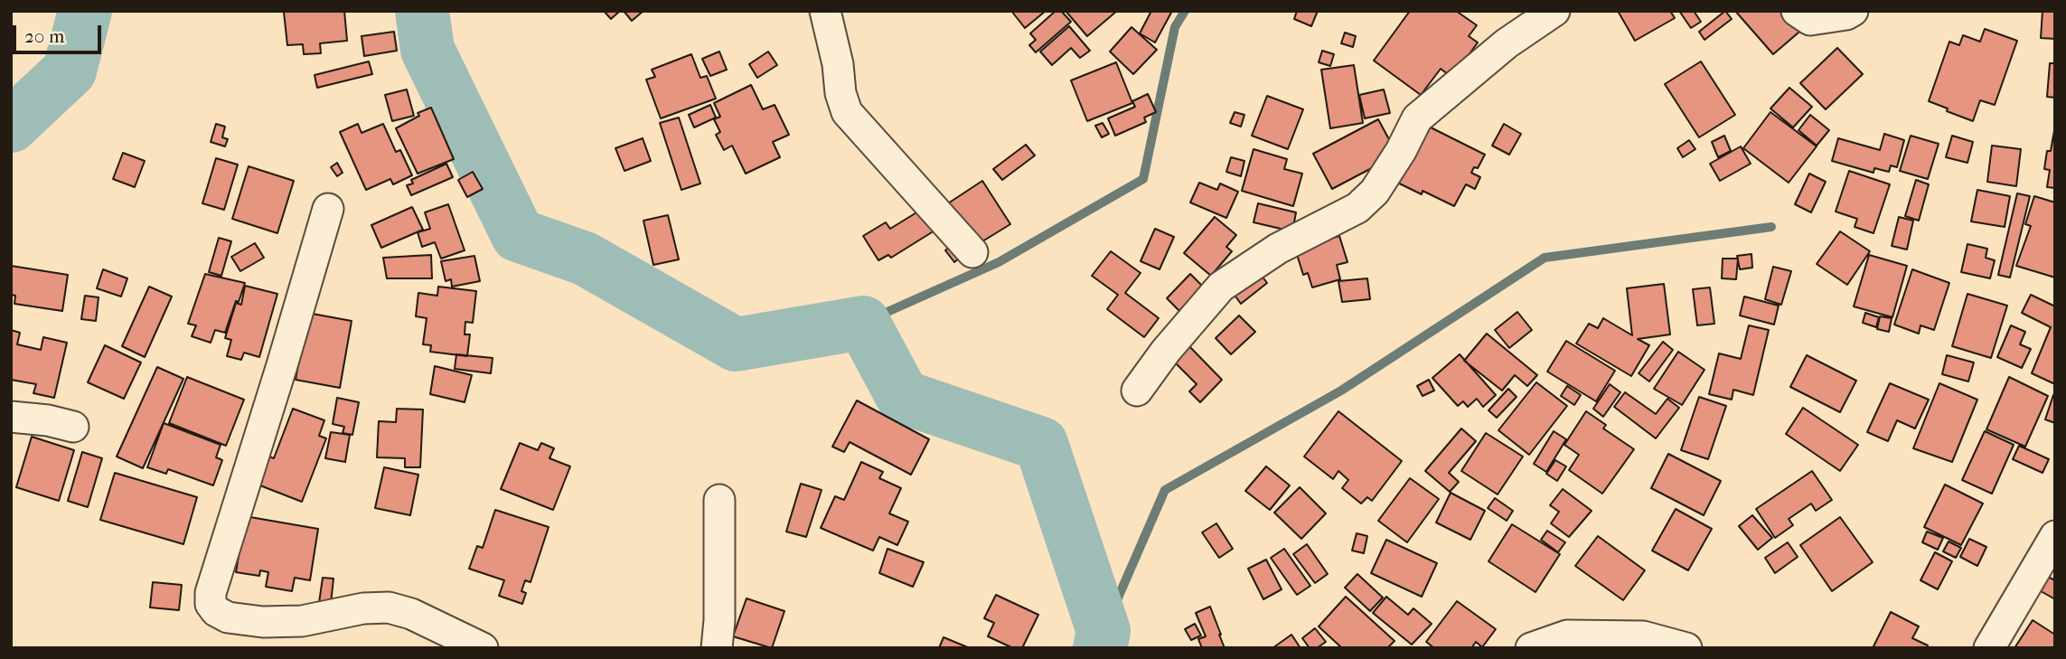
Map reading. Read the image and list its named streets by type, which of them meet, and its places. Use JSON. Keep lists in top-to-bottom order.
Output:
{
  "scale_bar": "20 m"
}
